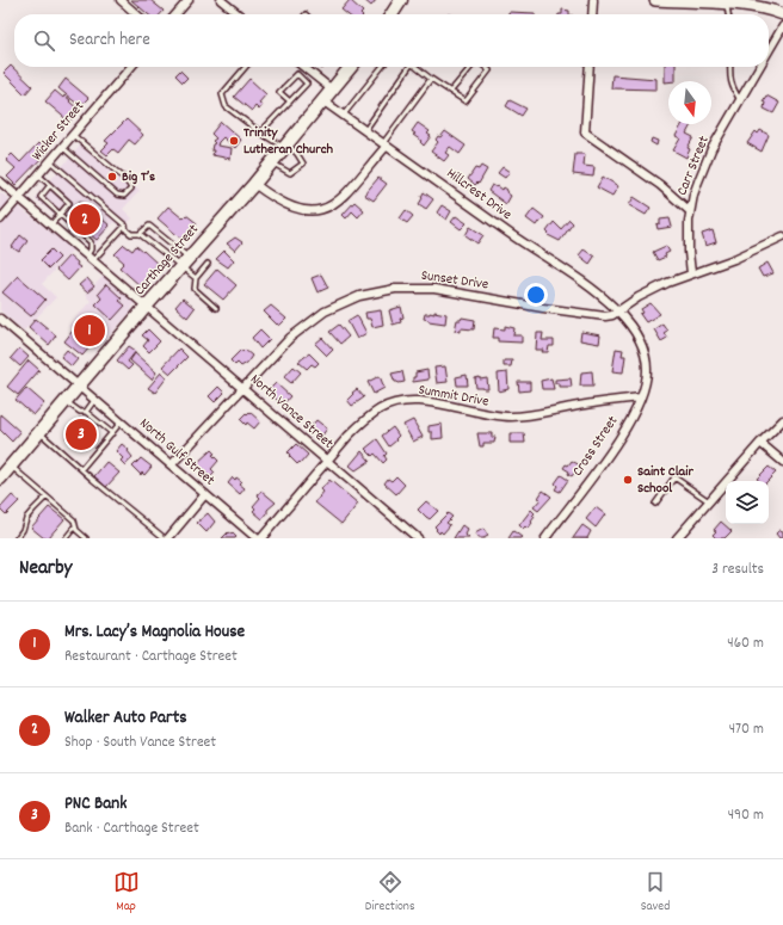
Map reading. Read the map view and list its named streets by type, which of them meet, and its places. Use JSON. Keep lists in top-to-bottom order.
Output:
{
  "streets": {
    "main road": ["Carthage Street"],
    "street": [
      "Wicker Street",
      "Carr Street",
      "Hillcrest Drive",
      "Sunset Drive",
      "Summit Drive",
      "North Vance Street",
      "Cross Street",
      "North Gulf Street"
    ]
  },
  "crossings": [
    ["Wicker Street", "North Vance Street"],
    ["Carr Street", "Sunset Drive"],
    ["Hillcrest Drive", "Carthage Street"],
    ["Hillcrest Drive", "Sunset Drive"],
    ["Hillcrest Drive", "Cross Street"],
    ["Carthage Street", "North Vance Street"],
    ["Carthage Street", "North Gulf Street"],
    ["Sunset Drive", "North Vance Street"],
    ["Sunset Drive", "Cross Street"],
    ["Sunset Drive", "North Gulf Street"],
    ["Summit Drive", "North Vance Street"],
    ["Summit Drive", "Cross Street"]
  ],
  "places": ["Trinity Lutheran Church", "Big T’s", "Saint Clair School"],
  "north": "bottom",
  "page": {
    "search": "Search here",
    "pins": ["2", "1", "3"],
    "heading": ["Nearby", "3 results"],
    "list": [
      {
        "mark": "1",
        "name": "Mrs. Lacy’s Magnolia House",
        "note": "Restaurant · Carthage Street",
        "value": "460 m"
      },
      {
        "mark": "2",
        "name": "Walker Auto Parts",
        "note": "Shop · South Vance Street",
        "value": "470 m"
      },
      {
        "mark": "3",
        "name": "PNC Bank",
        "note": "Bank · Carthage Street",
        "value": "490 m"
      }
    ],
    "nav": ["Map", "Directions", "Saved"]
  }
}
